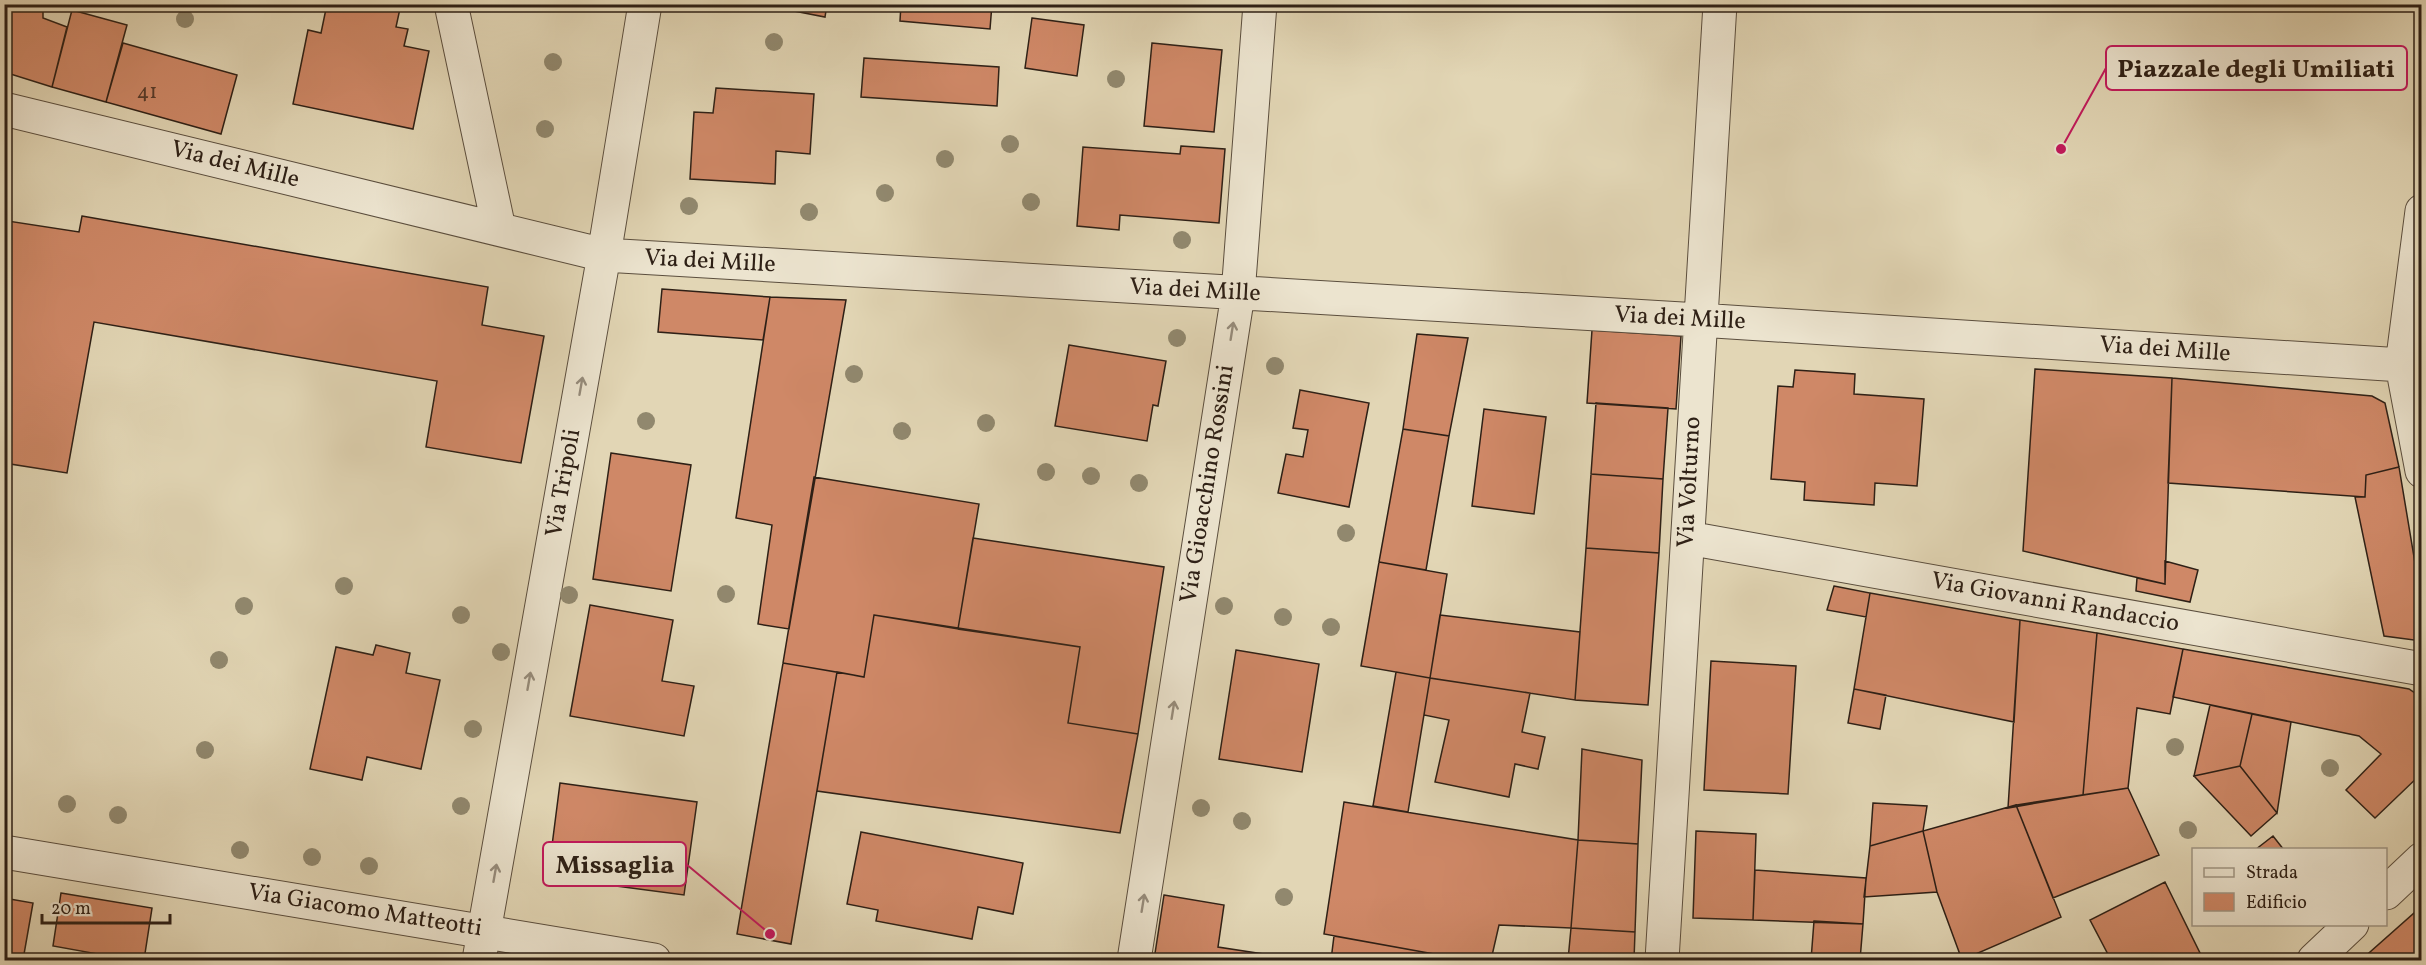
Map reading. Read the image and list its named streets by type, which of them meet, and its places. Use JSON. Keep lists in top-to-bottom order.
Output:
{
  "streets": {
    "street": [
      "Via dei Mille",
      "Via Volturno",
      "Via Tripoli",
      "Via Gioacchino Rossini",
      "Via Giovanni Randaccio",
      "Via Giacomo Matteotti"
    ]
  },
  "crossings": [
    ["Via dei Mille", "Via Volturno"],
    ["Via dei Mille", "Via Tripoli"],
    ["Via dei Mille", "Via Gioacchino Rossini"],
    ["Via Volturno", "Via Giovanni Randaccio"],
    ["Via Tripoli", "Via Giacomo Matteotti"]
  ],
  "one_way": ["Via Tripoli", "Via Gioacchino Rossini"],
  "places": ["Piazzale degli Umiliati", "Missaglia"],
  "house_numbers": ["41"],
  "legend": ["Strada", "Edificio"],
  "scale_bar": "20 m"
}
